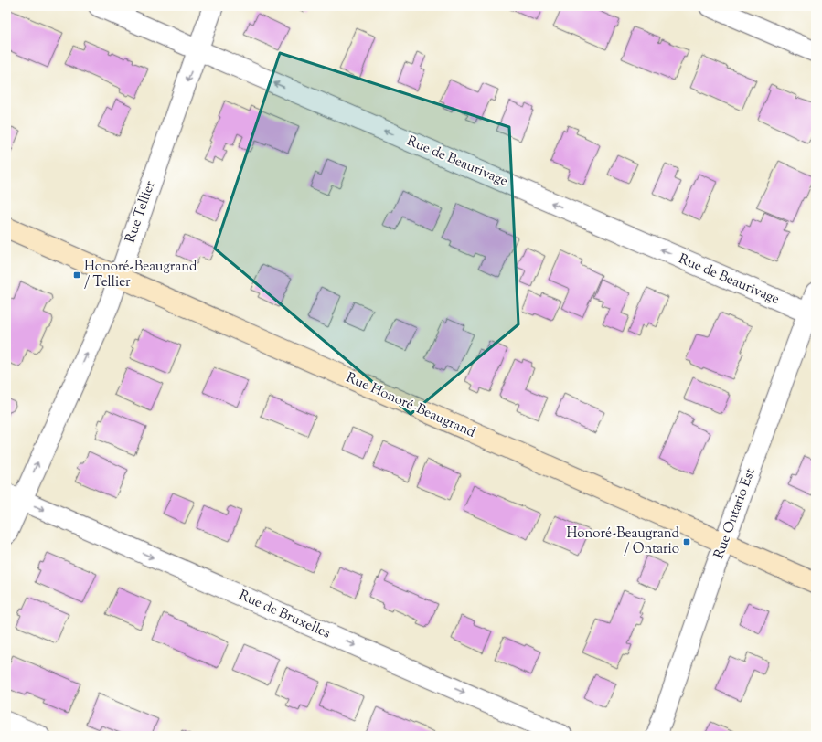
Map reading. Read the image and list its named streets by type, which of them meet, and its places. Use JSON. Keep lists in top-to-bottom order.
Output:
{
  "streets": {
    "street": [
      "Rue de Beaurivage",
      "Rue Tellier",
      "Rue Honoré-Beaugrand",
      "Rue Ontario Est",
      "Rue de Bruxelles"
    ]
  },
  "crossings": [
    ["Rue de Beaurivage", "Rue Tellier"],
    ["Rue de Beaurivage", "Rue Ontario Est"],
    ["Rue Tellier", "Rue Honoré-Beaugrand"],
    ["Rue Tellier", "Rue de Bruxelles"],
    ["Rue Honoré-Beaugrand", "Rue Ontario Est"]
  ],
  "one_way": ["Rue de Beaurivage", "Rue de Bruxelles"],
  "places": {
    "transit": ["Honoré-Beaugrand / Tellier", "Honoré-Beaugrand / Ontario"]
  }
}
